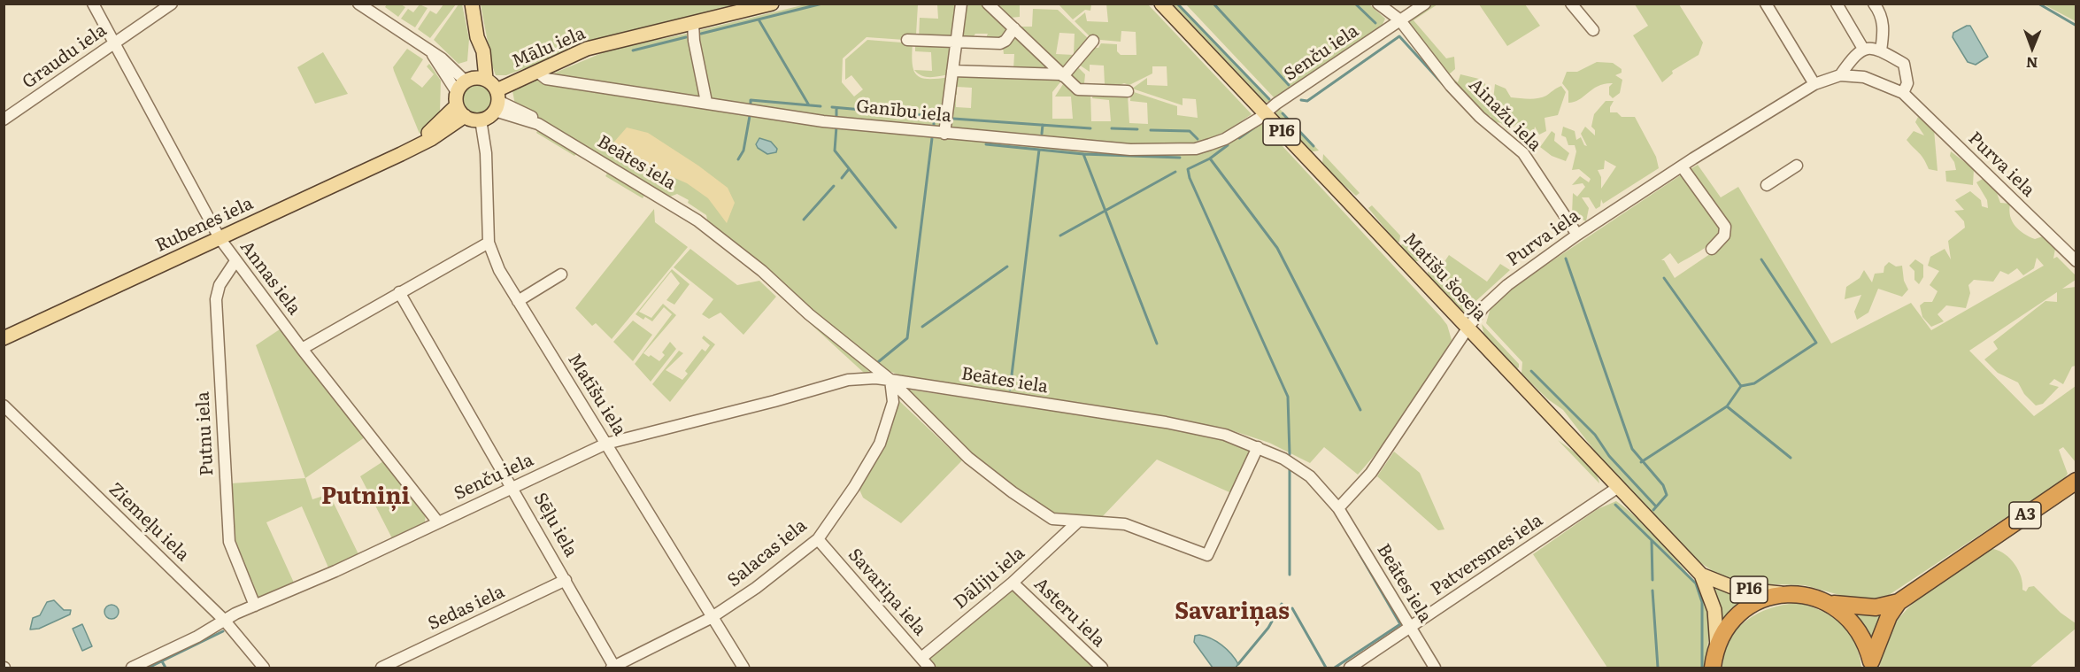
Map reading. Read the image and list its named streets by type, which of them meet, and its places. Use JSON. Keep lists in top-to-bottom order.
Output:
{
  "streets": {
    "highway": ["A3"],
    "main road": [
      "Mālu iela",
      "P16",
      "Rubenes iela",
      "Matīšu šoseja"
    ],
    "street": [
      "Senču iela",
      "Graudu iela",
      "Ganību iela",
      "Ainažu iela",
      "Beātes iela",
      "Purva iela",
      "Annas iela",
      "Matīšu iela",
      "Putnu iela",
      "Ziemeļu iela",
      "Sēļu iela",
      "Salacas iela",
      "Patversmes iela",
      "Dāliju iela",
      "Savariņa iela",
      "Sedas iela",
      "Asteru iela"
    ]
  },
  "crossings": [
    ["Mālu iela", "Ganību iela"],
    ["Mālu iela", "Beātes iela"],
    ["Mālu iela", "Matīšu iela"],
    ["Senču iela", "Ganību iela"],
    ["Senču iela", "Ainažu iela"],
    ["Senču iela", "Beātes iela"],
    ["Senču iela", "Matīšu šoseja"],
    ["Senču iela", "Annas iela"],
    ["Senču iela", "Matīšu iela"],
    ["Senču iela", "Putnu iela"],
    ["Senču iela", "Ziemeļu iela"],
    ["Senču iela", "Sēļu iela"],
    ["Senču iela", "Salacas iela"],
    ["Graudu iela", "Annas iela"],
    ["Ganību iela", "Matīšu šoseja"],
    ["Ainažu iela", "Purva iela"],
    ["Beātes iela", "Purva iela"],
    ["Beātes iela", "Salacas iela"],
    ["Beātes iela", "Patversmes iela"],
    ["Purva iela", "Matīšu šoseja"],
    ["Rubenes iela", "Annas iela"],
    ["Matīšu šoseja", "A3"],
    ["Matīšu šoseja", "Patversmes iela"],
    ["Annas iela", "Putnu iela"],
    ["Matīšu iela", "Salacas iela"],
    ["Sēļu iela", "Salacas iela"],
    ["Sēļu iela", "Sedas iela"],
    ["Salacas iela", "Savariņa iela"],
    ["Dāliju iela", "Savariņa iela"],
    ["Dāliju iela", "Asteru iela"]
  ],
  "districts": ["Putniņi", "Savariņas"],
  "north": "bottom"
}
